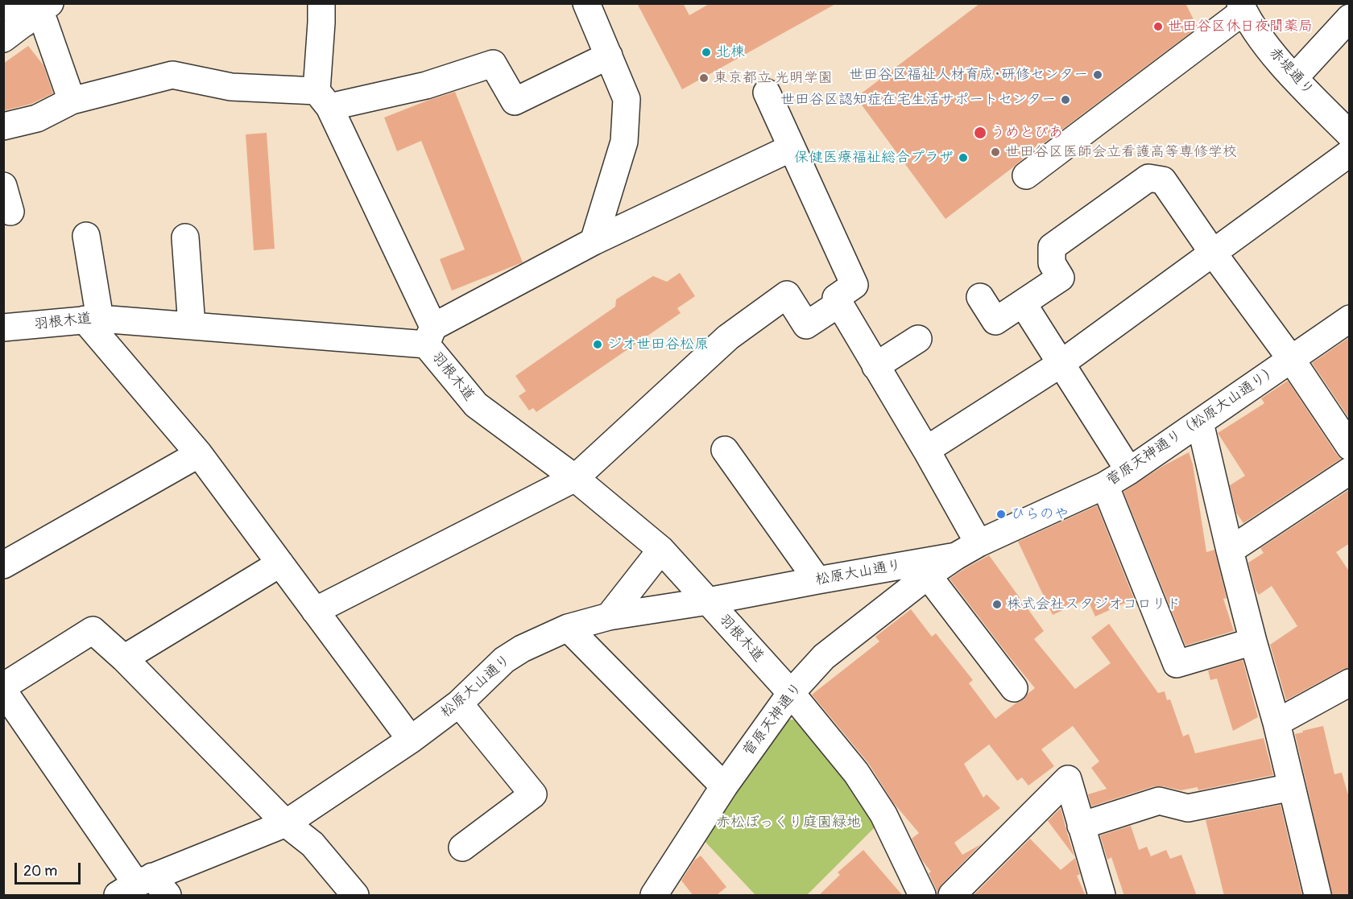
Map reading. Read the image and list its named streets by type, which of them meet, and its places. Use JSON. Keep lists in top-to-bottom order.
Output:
{
  "streets": {
    "street": [
      "赤堤通り",
      "羽根木道",
      "菅原天神通り（松原大山通り）",
      "松原大山通り",
      "菅原天神通り"
    ]
  },
  "crossings": [
    ["羽根木道", "松原大山通り"],
    ["羽根木道", "菅原天神通り"],
    ["菅原天神通り（松原大山通り）", "松原大山通り"],
    ["菅原天神通り（松原大山通り）", "菅原天神通り"]
  ],
  "parks": ["赤松ぼっくり庭園緑地"],
  "places": [
    "世田谷区休日夜間薬局",
    "北棟",
    "世田谷区福祉人材育成･研修センター",
    "東京都立 光明学園",
    "世田谷区認知症在宅生活サポートセンター",
    "うめとぴあ",
    "世田谷区医師会立看護高等専修学校",
    "保健医療福祉総合プラザ",
    "ジオ世田谷松原",
    "ひらのや",
    "株式会社スタジオコロリド"
  ],
  "scale_bar": "20 m"
}
